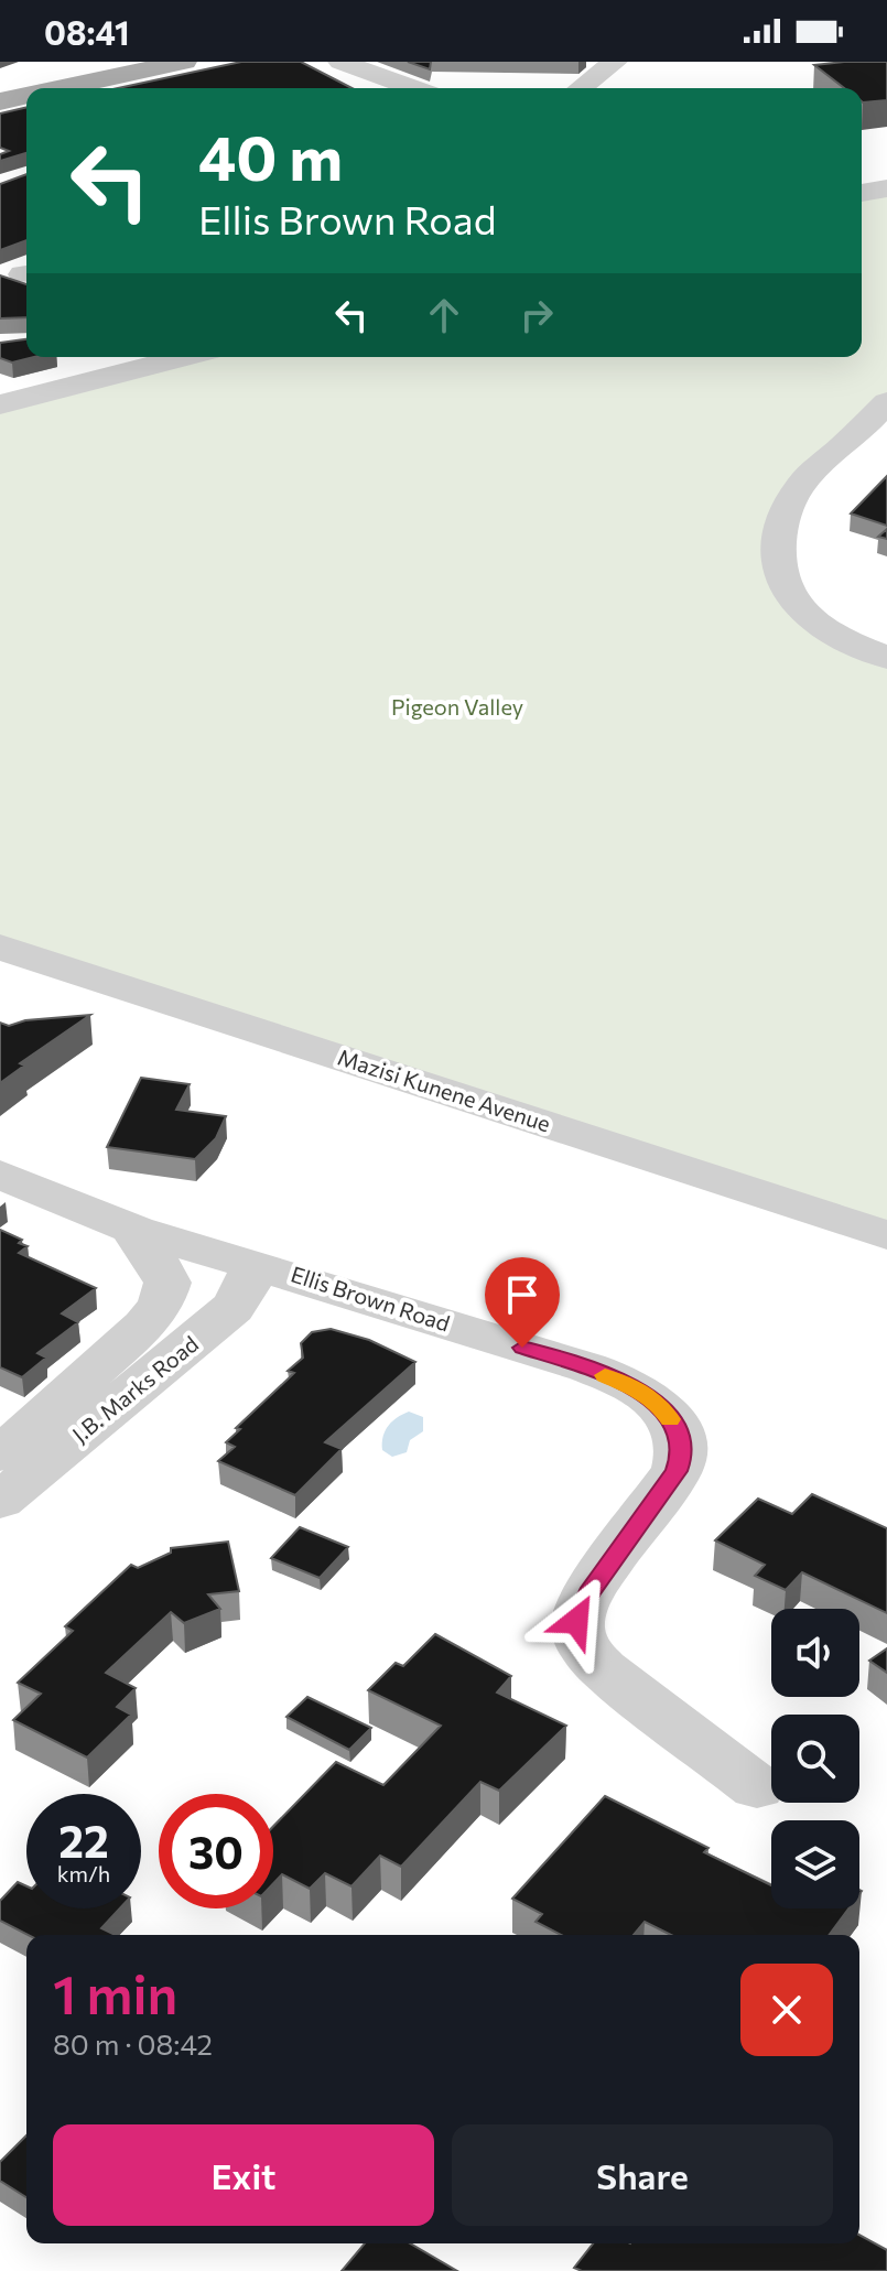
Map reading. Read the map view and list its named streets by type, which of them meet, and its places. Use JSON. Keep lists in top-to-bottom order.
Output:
{
  "streets": {
    "street": ["Mazisi Kunene Avenue", "Ellis Brown Road", "J.B. Marks Road"]
  },
  "crossings": [
    ["Ellis Brown Road", "J.B. Marks Road"]
  ],
  "parks": ["Pigeon Valley"],
  "page": {
    "status": "08:41",
    "turn": ["40 m", "Ellis Brown Road"],
    "speed": "22 km/h",
    "limit": "30",
    "heading": ["1 min", "80 m · 08:42"],
    "buttons": ["Exit", "Share"]
  }
}
